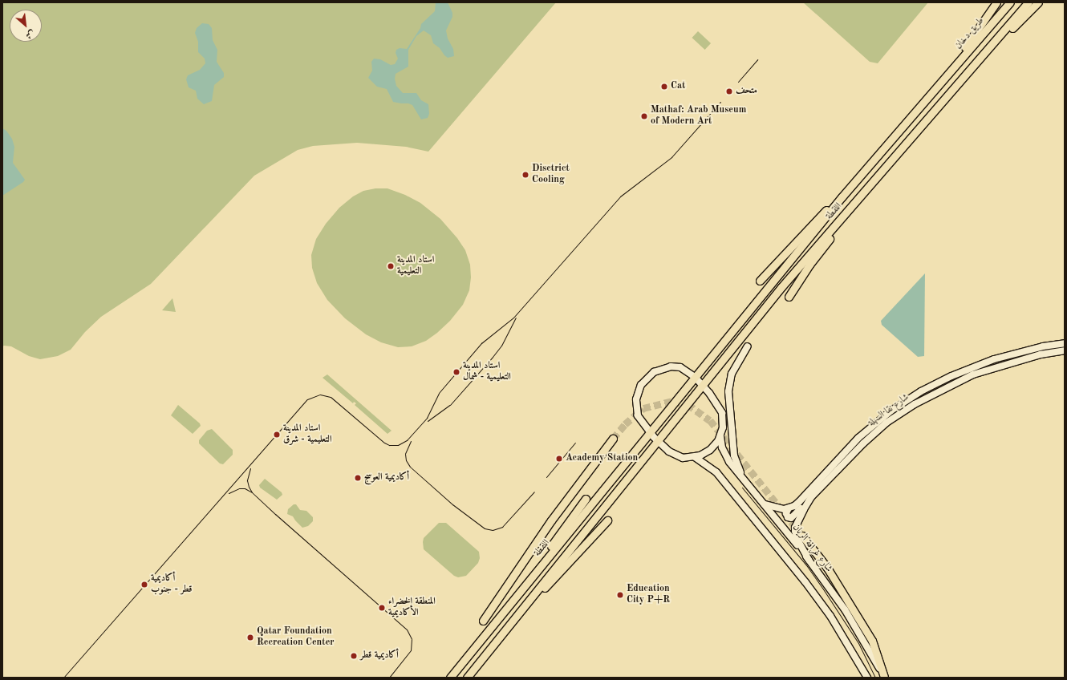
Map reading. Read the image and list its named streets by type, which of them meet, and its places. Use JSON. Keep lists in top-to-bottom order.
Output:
{
  "streets": {
    "main road": [
      "طريق دخان",
      "اللقطة",
      "شارع نقا السهلة",
      "شارع غرافة الريان"
    ]
  },
  "crossings": [
    ["طريق دخان", "اللقطة"],
    ["شارع نقا السهلة", "شارع غرافة الريان"]
  ],
  "places": [
    "Cat",
    "متحف",
    "Mathaf: Arab Museum of Modern Art",
    "Disctrict Cooling",
    "استاد المدينة التعليمية",
    "استاد المدينة التعليمية - شمال",
    "استاد المدينة التعليمية - شرق",
    "Academy Station",
    "أكاديمية العوسج",
    "أكاديمية قطر - جنوب",
    "Education City P+R",
    "المنطقة الخضراء الأكاديمية",
    "Qatar Foundation Recreation Center",
    "أكاديمية قطر"
  ],
  "north": "bottom right"
}
